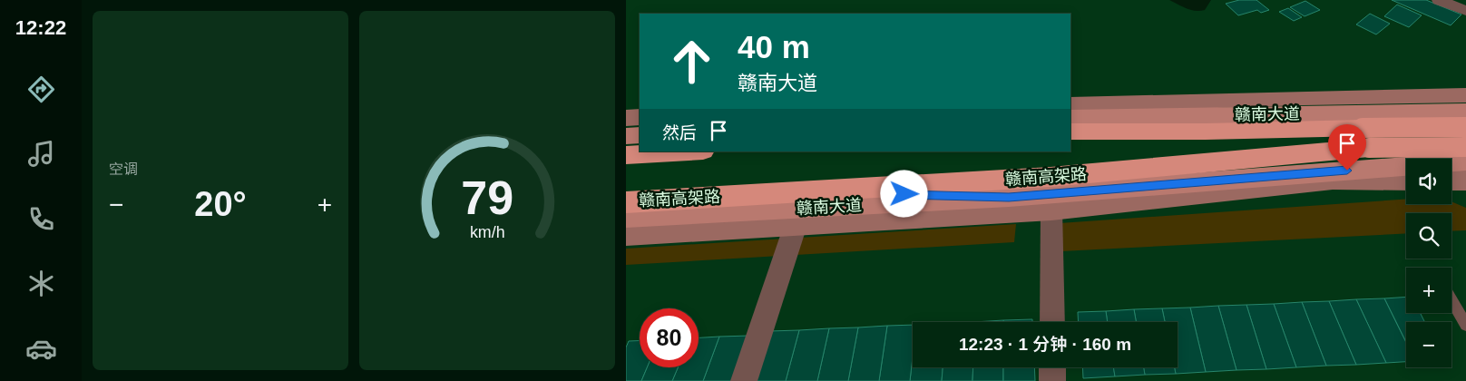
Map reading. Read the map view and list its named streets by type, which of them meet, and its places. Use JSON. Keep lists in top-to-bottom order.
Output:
{
  "streets": {
    "highway": ["赣南高架路"],
    "main road": ["赣南大道"]
  },
  "crossings": [
    ["赣南大道", "赣南高架路"]
  ],
  "page": {
    "tabs": "12:22",
    "tile": "空调",
    "turn": ["40 m", "赣南大道"],
    "then": "然后",
    "map_buttons": ["+", "−"],
    "heat": ["−", "20°", "+"],
    "limit": "80",
    "trip": "12:23 · 1 分钟 · 160 m",
    "gauge": ["79", "km/h"]
  }
}
